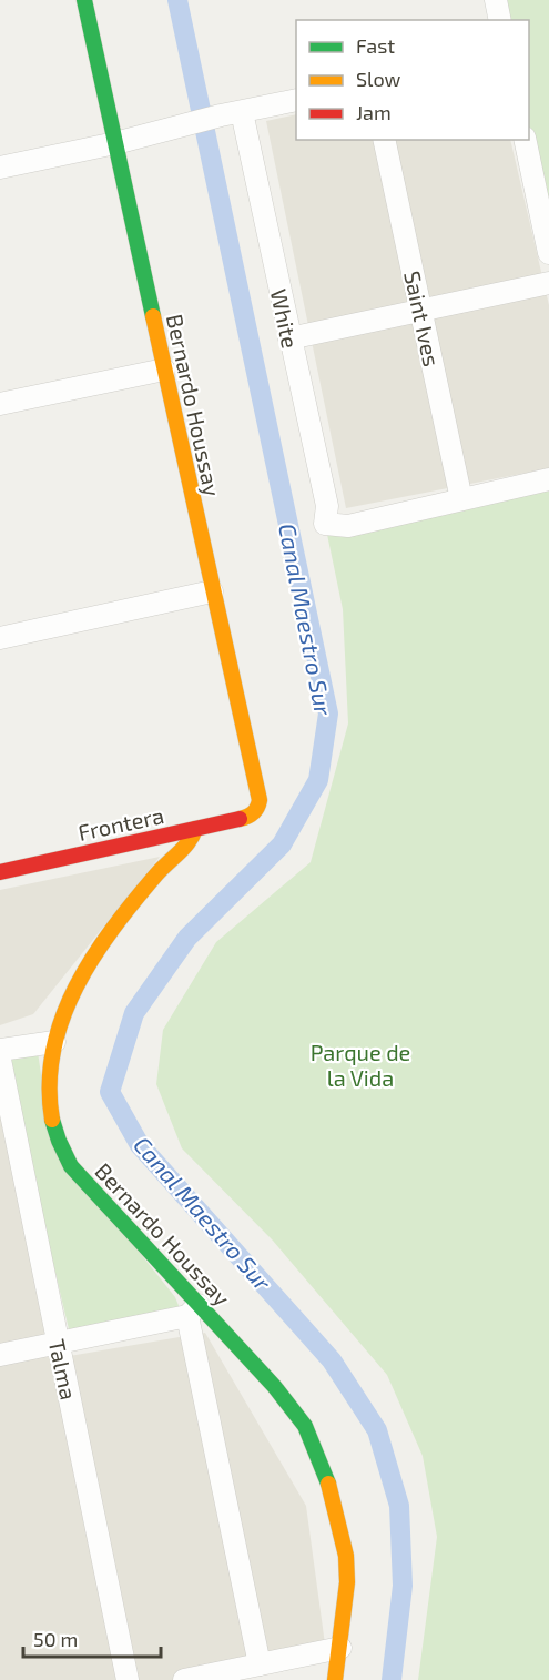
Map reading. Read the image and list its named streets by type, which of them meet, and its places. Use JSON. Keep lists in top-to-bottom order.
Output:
{
  "streets": {
    "street": [
      "White",
      "Saint Ives",
      "Bernardo Houssay",
      "Frontera",
      "Talma"
    ]
  },
  "crossings": [
    ["White", "Saint Ives"],
    ["Bernardo Houssay", "Frontera"]
  ],
  "water": ["Canal Maestro Sur"],
  "parks": ["Parque de la Vida"],
  "legend": ["Fast", "Slow", "Jam"],
  "scale_bar": "50 m"
}
